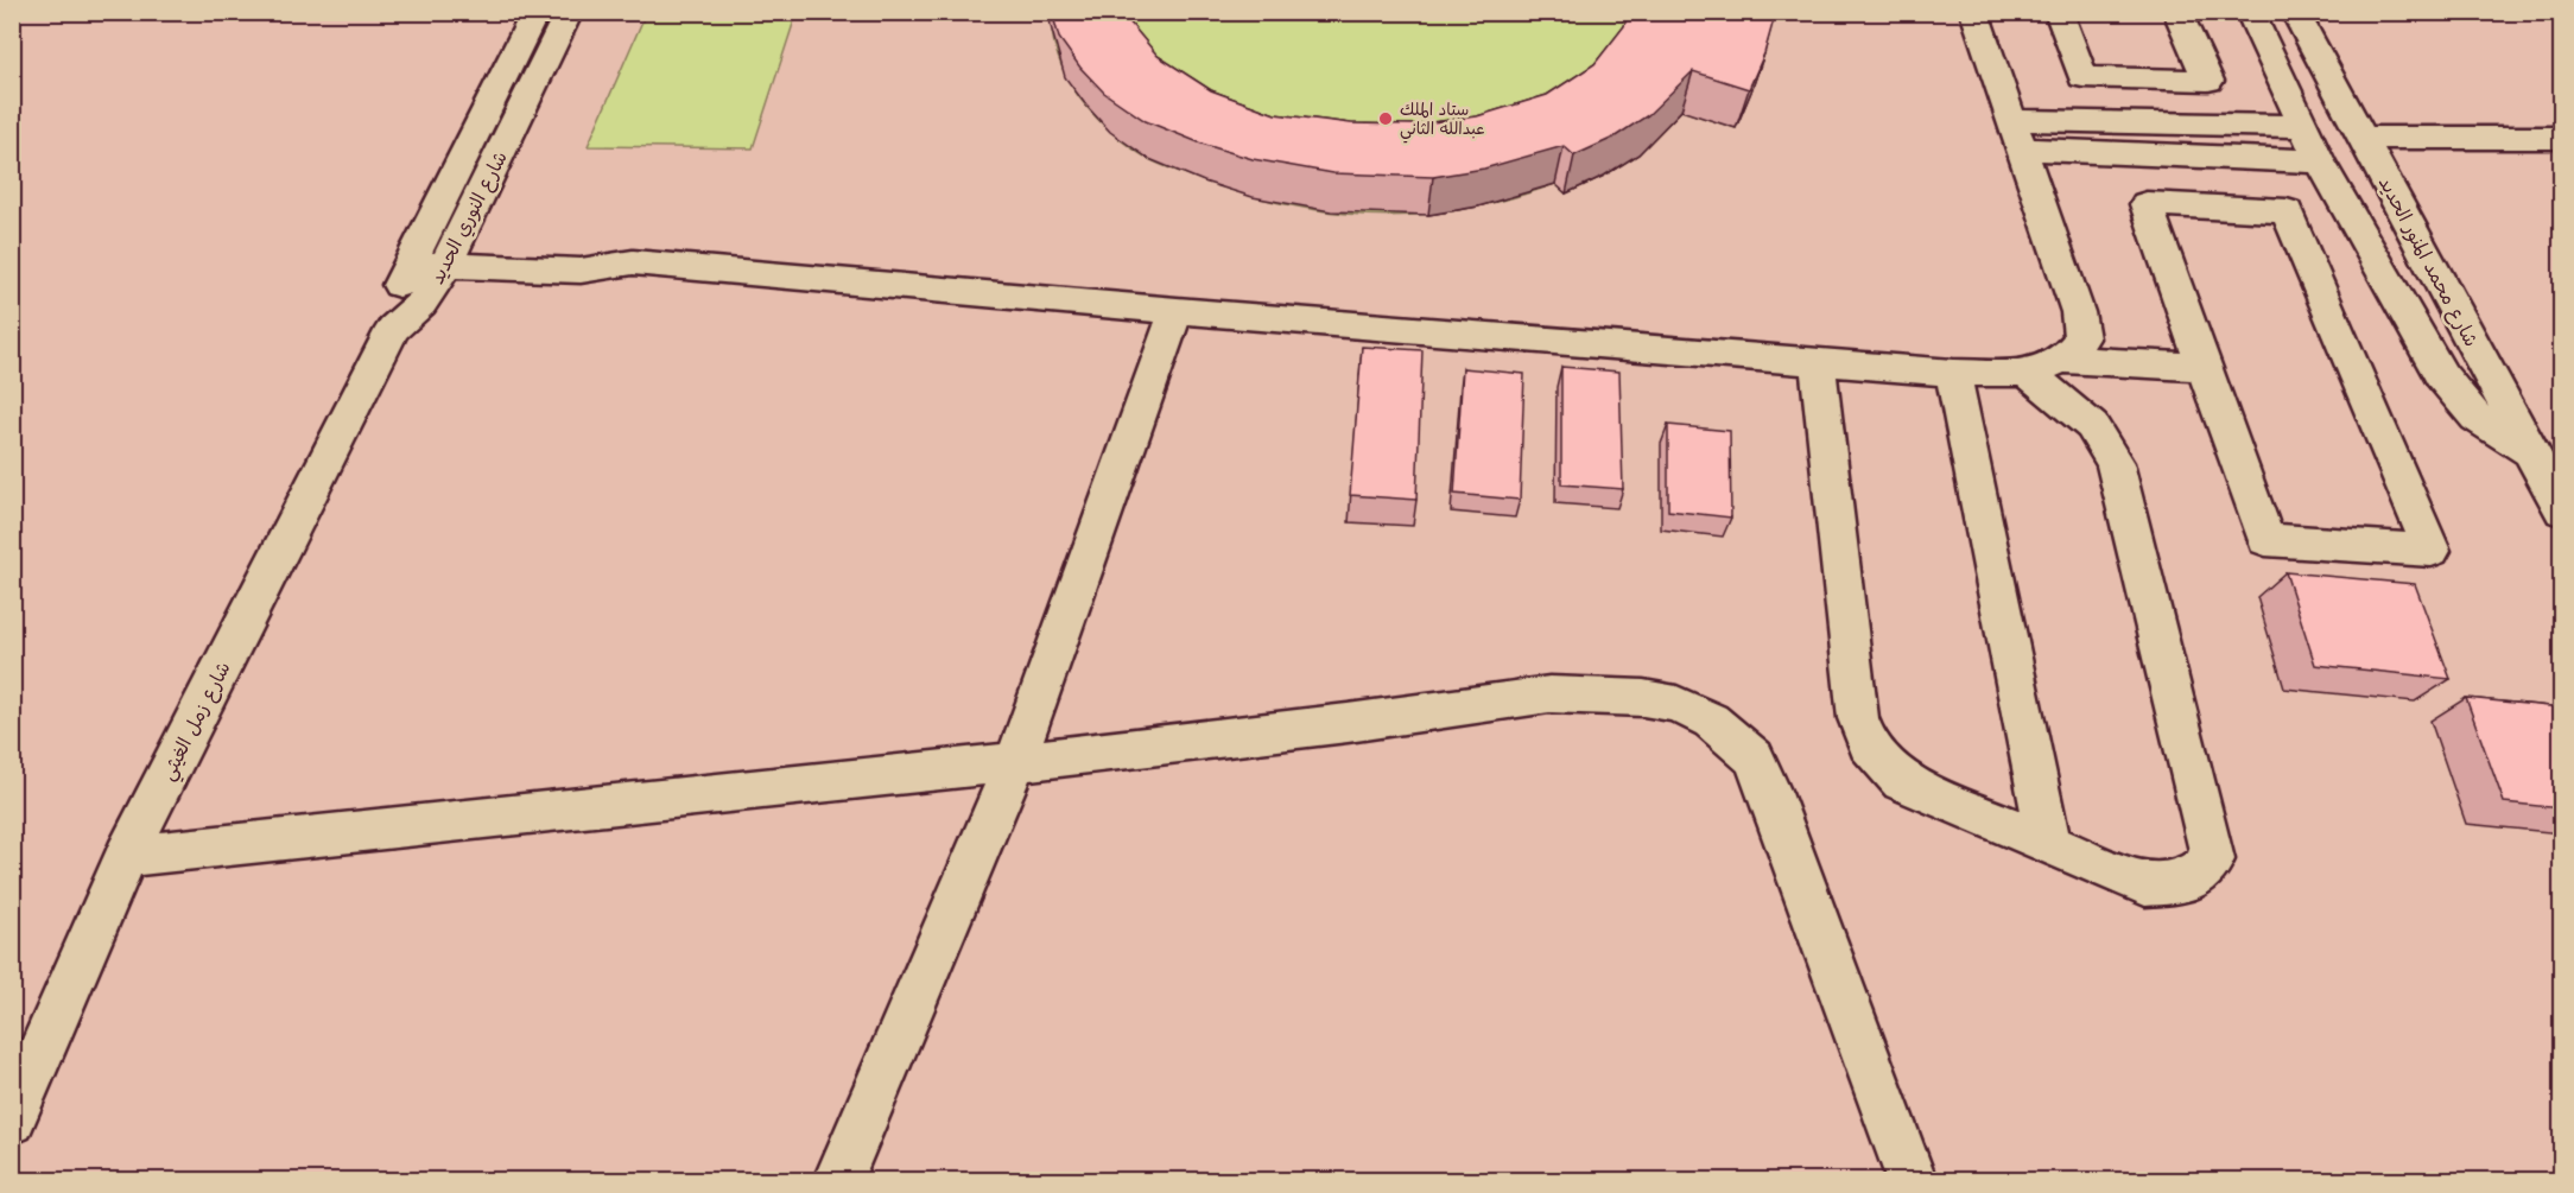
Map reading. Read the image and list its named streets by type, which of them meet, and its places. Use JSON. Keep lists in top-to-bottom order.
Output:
{
  "streets": {
    "street": ["شارع النوري الحديد", "شارع محمد المنور الحديد", "شارع زمل الغيثي"]
  },
  "crossings": [
    ["شارع النوري الحديد", "شارع زمل الغيثي"]
  ],
  "places": ["ستاد الملك عبدالله الثاني"]
}
